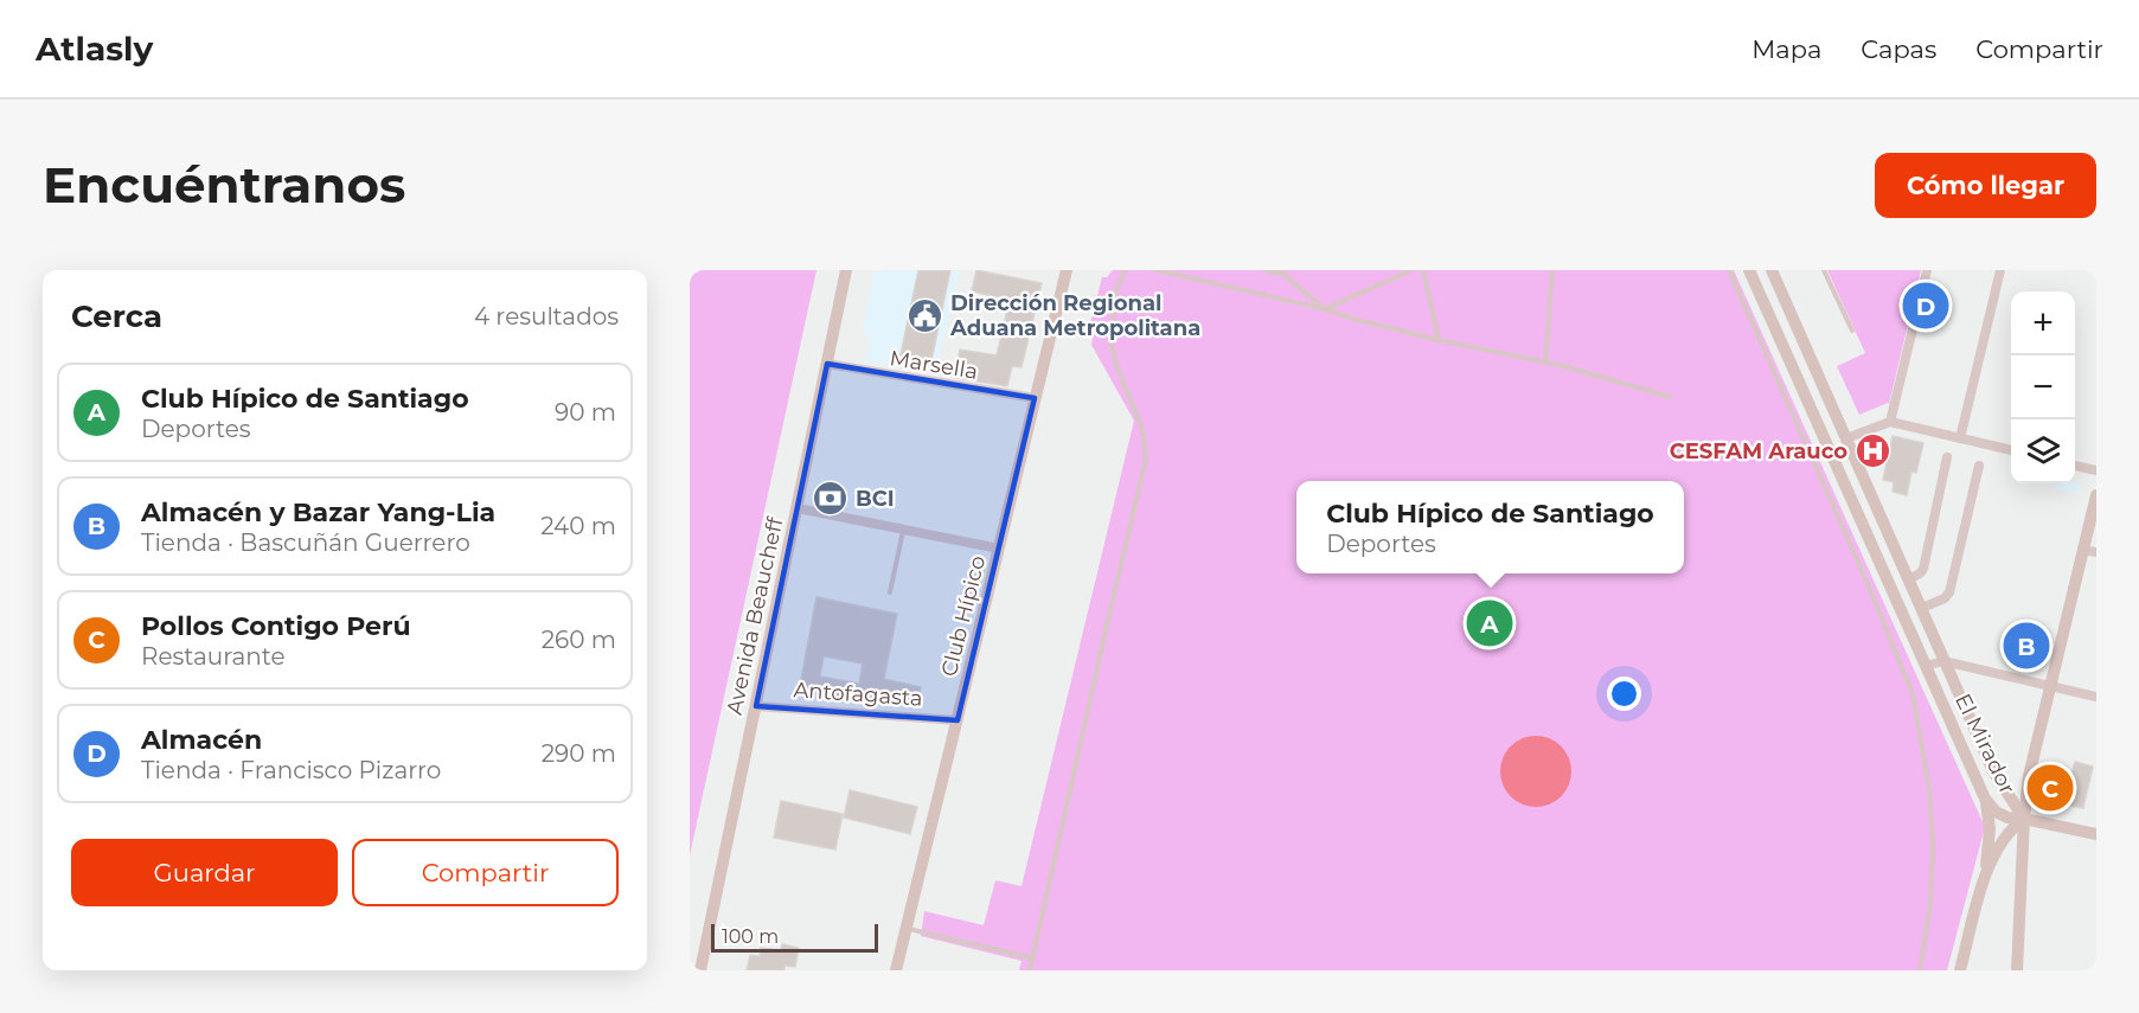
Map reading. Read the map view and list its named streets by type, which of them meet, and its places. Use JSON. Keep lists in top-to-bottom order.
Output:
{
  "streets": {
    "main road": ["Avenida Beaucheff", "Club Hípico", "El Mirador"],
    "street": ["Marsella", "Antofagasta"]
  },
  "crossings": [
    ["Marsella", "Avenida Beaucheff"],
    ["Marsella", "Club Hípico"],
    ["Avenida Beaucheff", "Antofagasta"],
    ["Club Hípico", "Antofagasta"]
  ],
  "places": {
    "public building": ["Dirección Regional Aduana Metropolitana"],
    "hospital": ["CESFAM Arauco"],
    "bank": ["BCI"]
  },
  "scale_bar": "100 m",
  "page": {
    "header": "Atlasly",
    "nav": ["Mapa", "Capas", "Compartir"],
    "buttons": [
      "Cómo llegar",
      ["Guardar", "Compartir"]
    ],
    "title": "Encuéntranos",
    "heading": ["Cerca", "4 resultados"],
    "pins": [
      "D",
      "A",
      "B",
      "C"
    ],
    "map_buttons": ["+", "−"],
    "list": [
      {
        "mark": "A",
        "name": "Club Hípico de Santiago",
        "note": "Deportes",
        "value": "90 m"
      },
      {
        "mark": "B",
        "name": "Almacén y Bazar Yang-Lia",
        "note": "Tienda · Bascuñán Guerrero",
        "value": "240 m"
      },
      {
        "mark": "C",
        "name": "Pollos Contigo Perú",
        "note": "Restaurante",
        "value": "260 m"
      },
      {
        "mark": "D",
        "name": "Almacén",
        "note": "Tienda · Francisco Pizarro",
        "value": "290 m"
      }
    ],
    "popup": ["Club Hípico de Santiago", "Deportes"],
    "scale": "100 m"
  }
}
